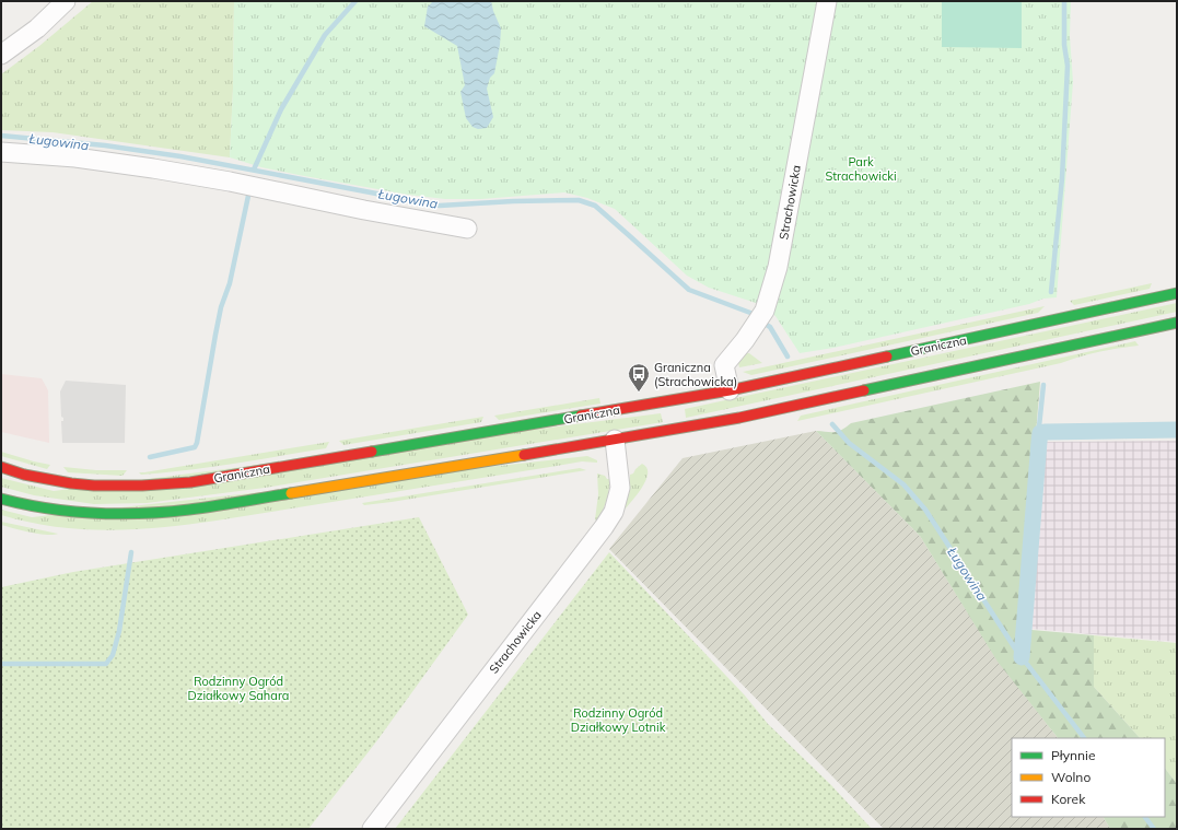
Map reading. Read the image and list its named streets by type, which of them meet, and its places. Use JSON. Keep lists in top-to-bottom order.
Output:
{
  "streets": {
    "main road": ["Graniczna"],
    "street": ["Strachowicka"]
  },
  "crossings": [
    ["Strachowicka", "Graniczna"]
  ],
  "water": ["Ługowina"],
  "parks": ["Park Strachowicki", "Rodzinny Ogród Działkowy Sahara", "Rodzinny Ogród Działkowy Lotnik"],
  "places": {
    "bus stop": ["Graniczna (Strachowicka)"]
  },
  "legend": ["Płynnie", "Wolno", "Korek"]
}
